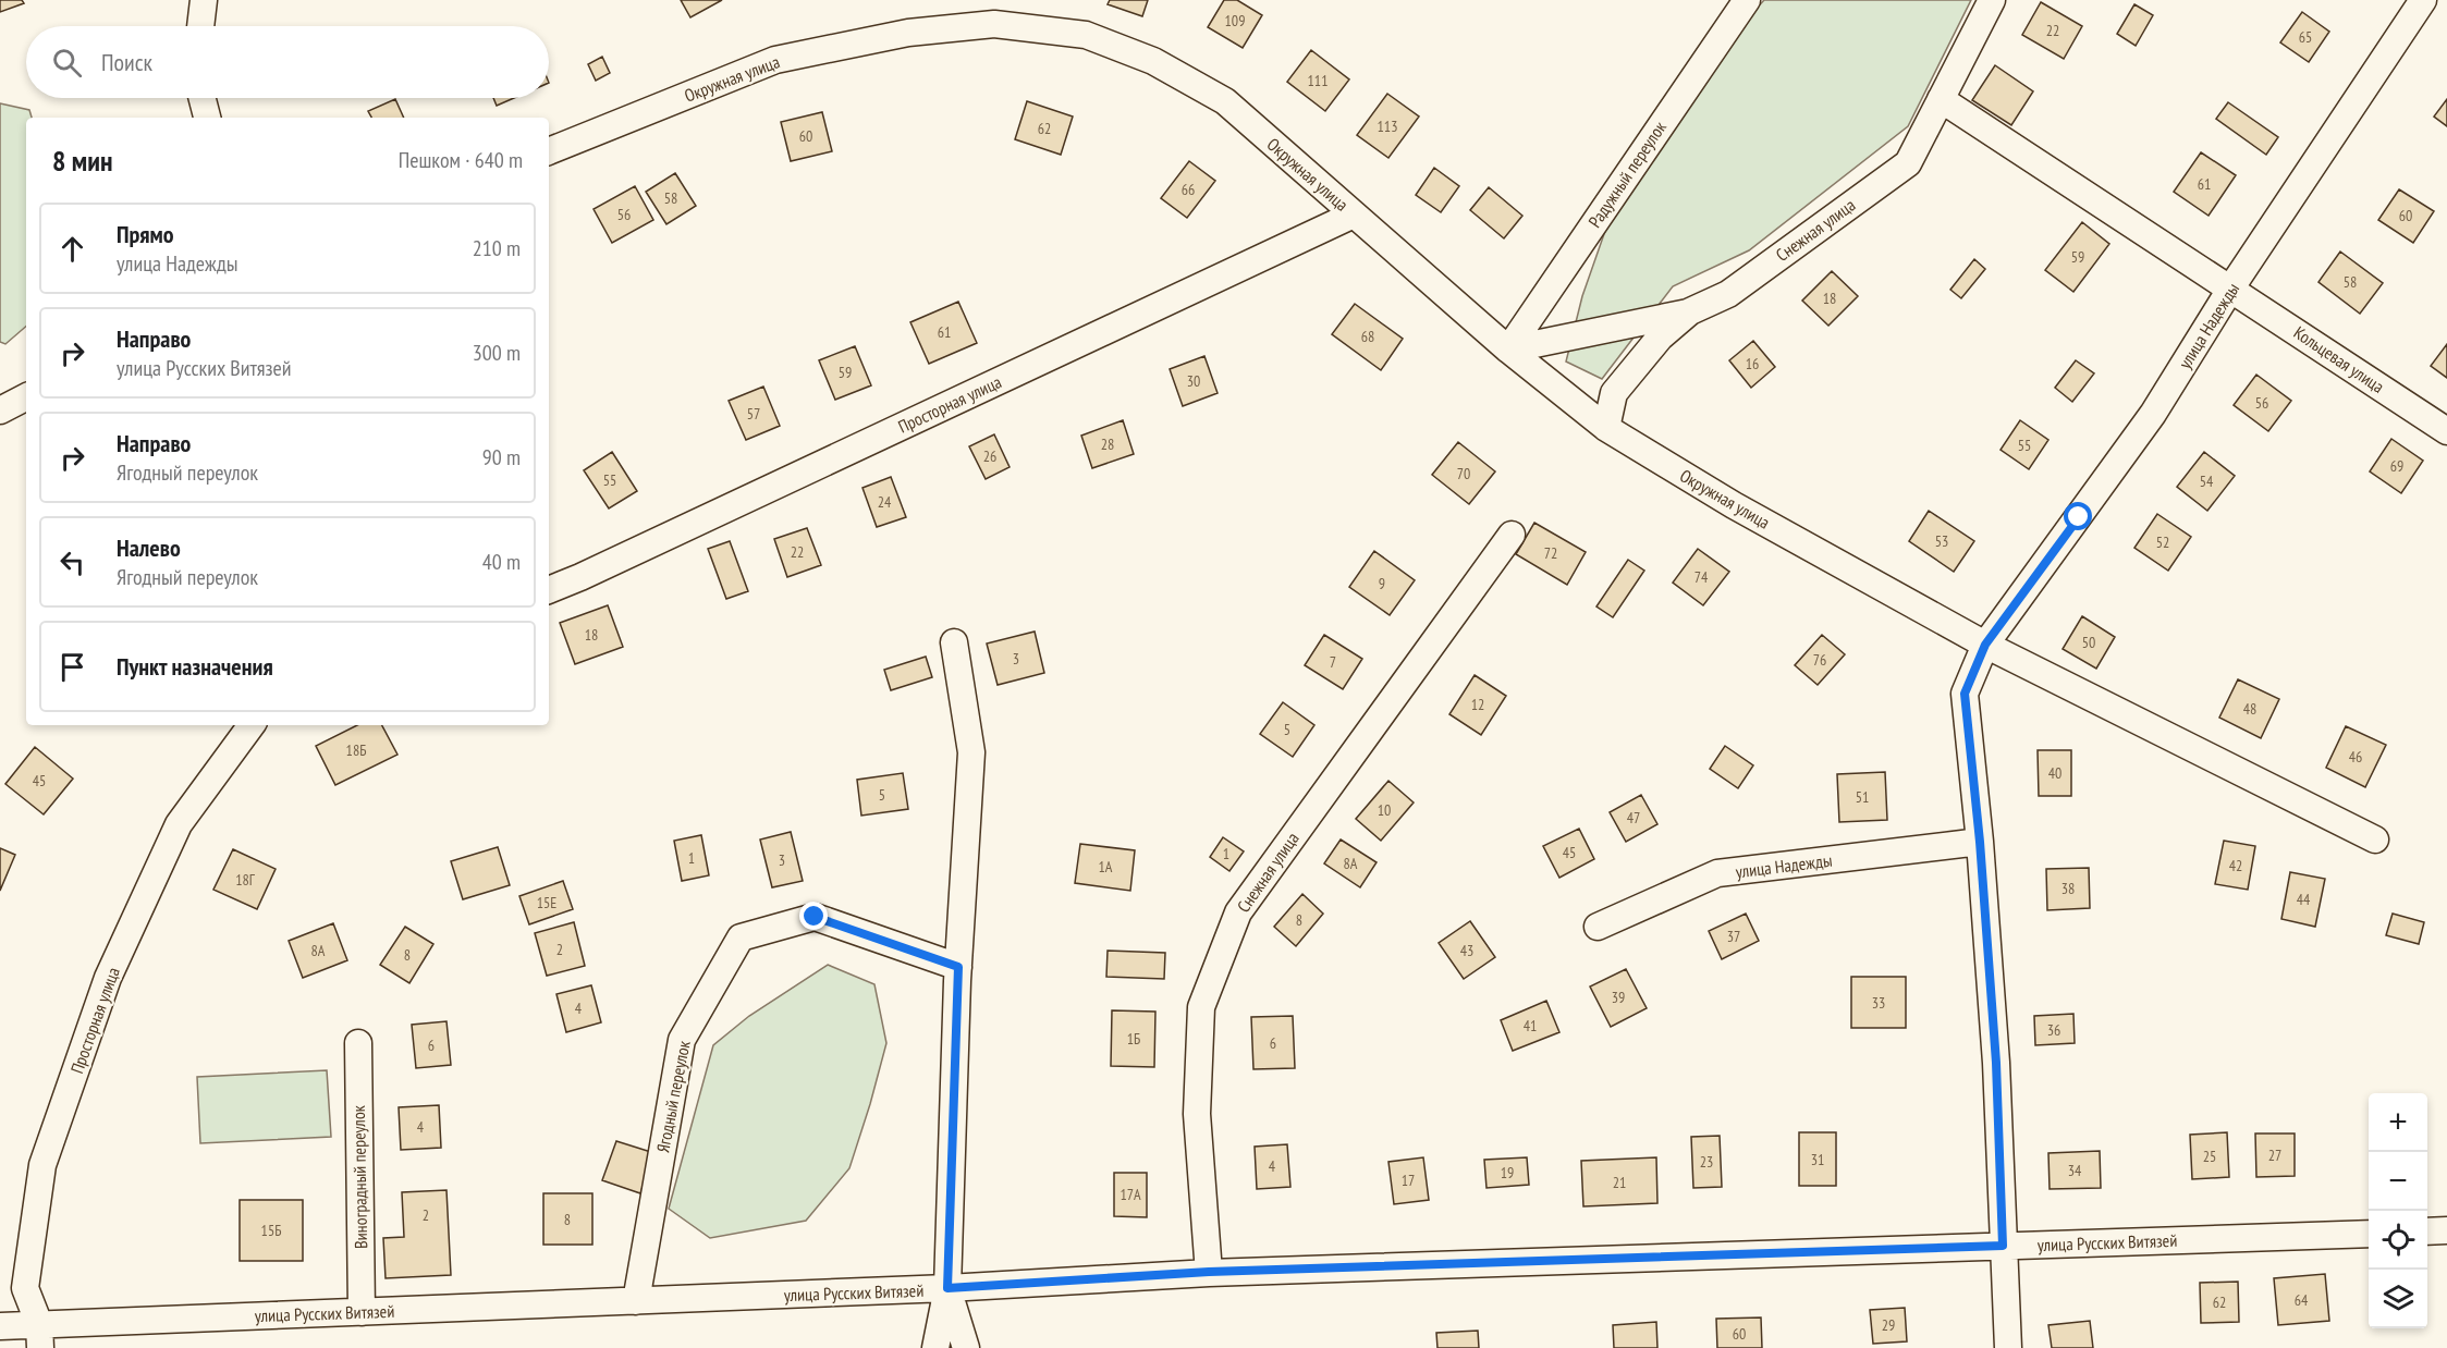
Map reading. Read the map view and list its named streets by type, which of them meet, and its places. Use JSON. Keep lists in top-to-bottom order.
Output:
{
  "streets": {
    "street": [
      "Окружная улица",
      "Радужный переулок",
      "Снежная улица",
      "улица Надежды",
      "Кольцевая улица",
      "Просторная улица",
      "Ягодный переулок",
      "Виноградный переулок",
      "улица Русских Витязей"
    ]
  },
  "crossings": [
    ["Окружная улица", "Радужный переулок"],
    ["Окружная улица", "Снежная улица"],
    ["Окружная улица", "улица Надежды"],
    ["Окружная улица", "Просторная улица"],
    ["Снежная улица", "Кольцевая улица"],
    ["Снежная улица", "улица Русских Витязей"],
    ["улица Надежды", "Кольцевая улица"],
    ["улица Надежды", "улица Русских Витязей"],
    ["Просторная улица", "улица Русских Витязей"],
    ["Ягодный переулок", "улица Русских Витязей"],
    ["Виноградный переулок", "улица Русских Витязей"]
  ],
  "house_numbers": [
    "109",
    "22",
    "65",
    "111",
    "113",
    "62",
    "60",
    "61",
    "66",
    "58",
    "56",
    "60",
    "59",
    "58",
    "18",
    "61",
    "68",
    "16",
    "59",
    "30",
    "56",
    "57",
    "28",
    "55",
    "26",
    "69",
    "70",
    "55",
    "54",
    "24",
    "53",
    "52",
    "22",
    "72",
    "74",
    "9",
    "18",
    "50",
    "3",
    "76",
    "7",
    "12",
    "48",
    "5",
    "18Б",
    "46",
    "40",
    "45",
    "5",
    "51",
    "10",
    "47",
    "45",
    "1",
    "1",
    "3",
    "8А",
    "42",
    "1А",
    "18Г",
    "38",
    "44",
    "15Е",
    "8",
    "37",
    "2",
    "8А",
    "43",
    "8",
    "39",
    "33",
    "4",
    "41",
    "36",
    "1Б",
    "6",
    "6",
    "4",
    "27",
    "25",
    "31",
    "23",
    "4",
    "34",
    "19",
    "17",
    "21",
    "17А",
    "2",
    "8",
    "15Б",
    "64",
    "62",
    "29",
    "60"
  ],
  "page": {
    "search": "Поиск",
    "heading": ["8 мин", "Пешком · 640 m"],
    "list": [
      ["Прямо", "улица Надежды", "210 m"],
      ["Направо", "улица Русских Витязей", "300 m"],
      ["Направо", "Ягодный переулок", "90 m"],
      ["Налево", "Ягодный переулок", "40 m"],
      "Пункт назначения"
    ],
    "map_buttons": ["+", "−"]
  }
}
